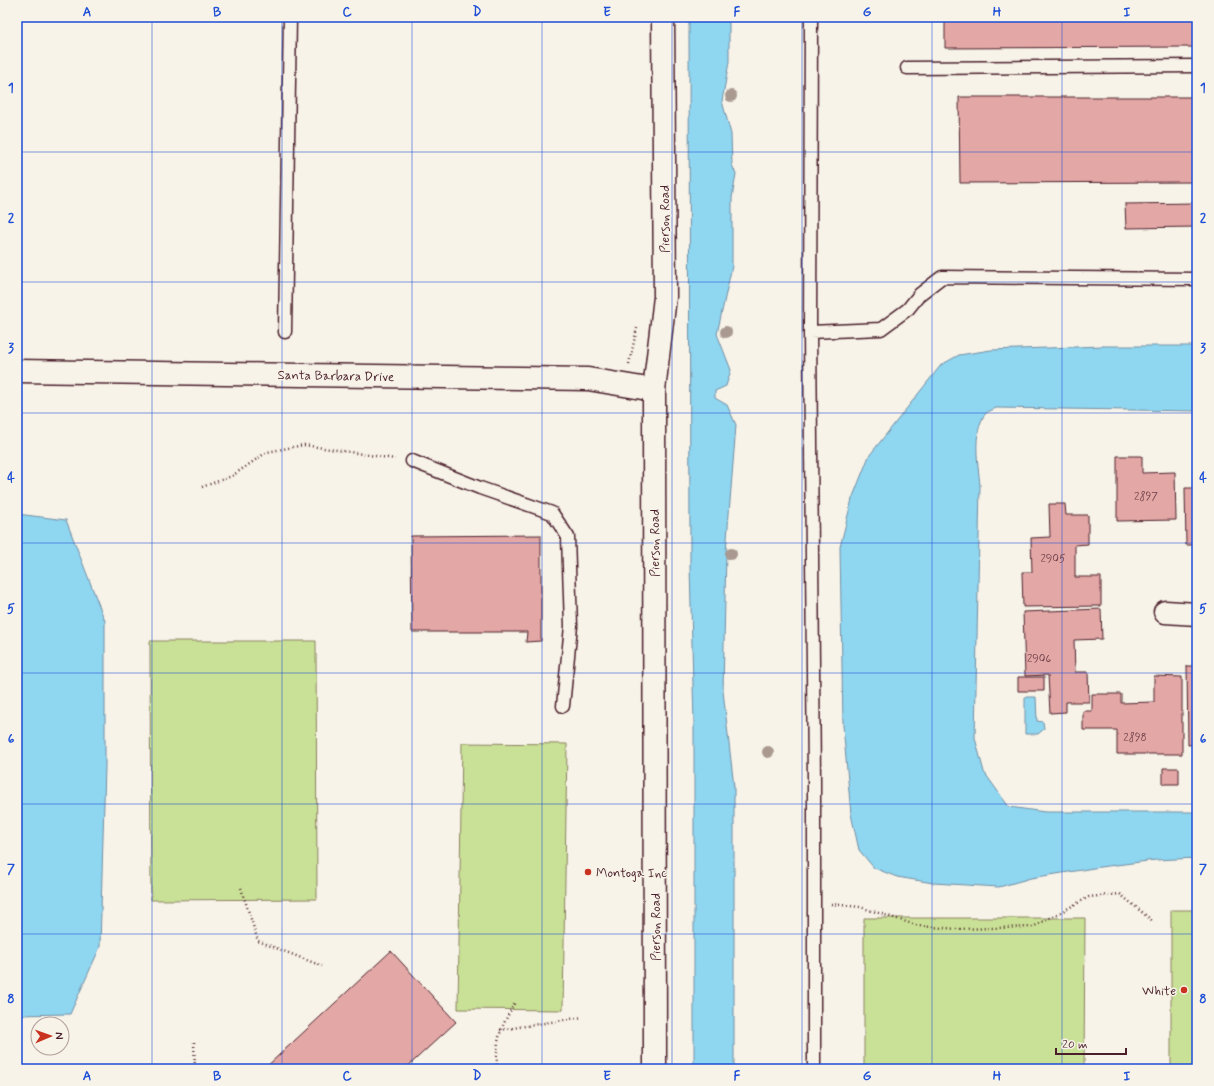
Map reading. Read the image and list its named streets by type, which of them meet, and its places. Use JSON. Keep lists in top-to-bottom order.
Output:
{
  "streets": {
    "street": ["Pierson Road", "Santa Barbara Drive"]
  },
  "crossings": [
    ["Pierson Road", "Santa Barbara Drive"]
  ],
  "places": ["Montoga Inc", "White"],
  "house_numbers": [
    "2897",
    "2905",
    "2906",
    "2898"
  ],
  "scale_bar": "20 m",
  "north": "right",
  "grid": {
    "columns": [
      "A",
      "B",
      "C",
      "D",
      "E",
      "F",
      "G",
      "H",
      "I"
    ],
    "rows": [
      "1",
      "2",
      "3",
      "4",
      "5",
      "6",
      "7",
      "8"
    ]
  }
}
